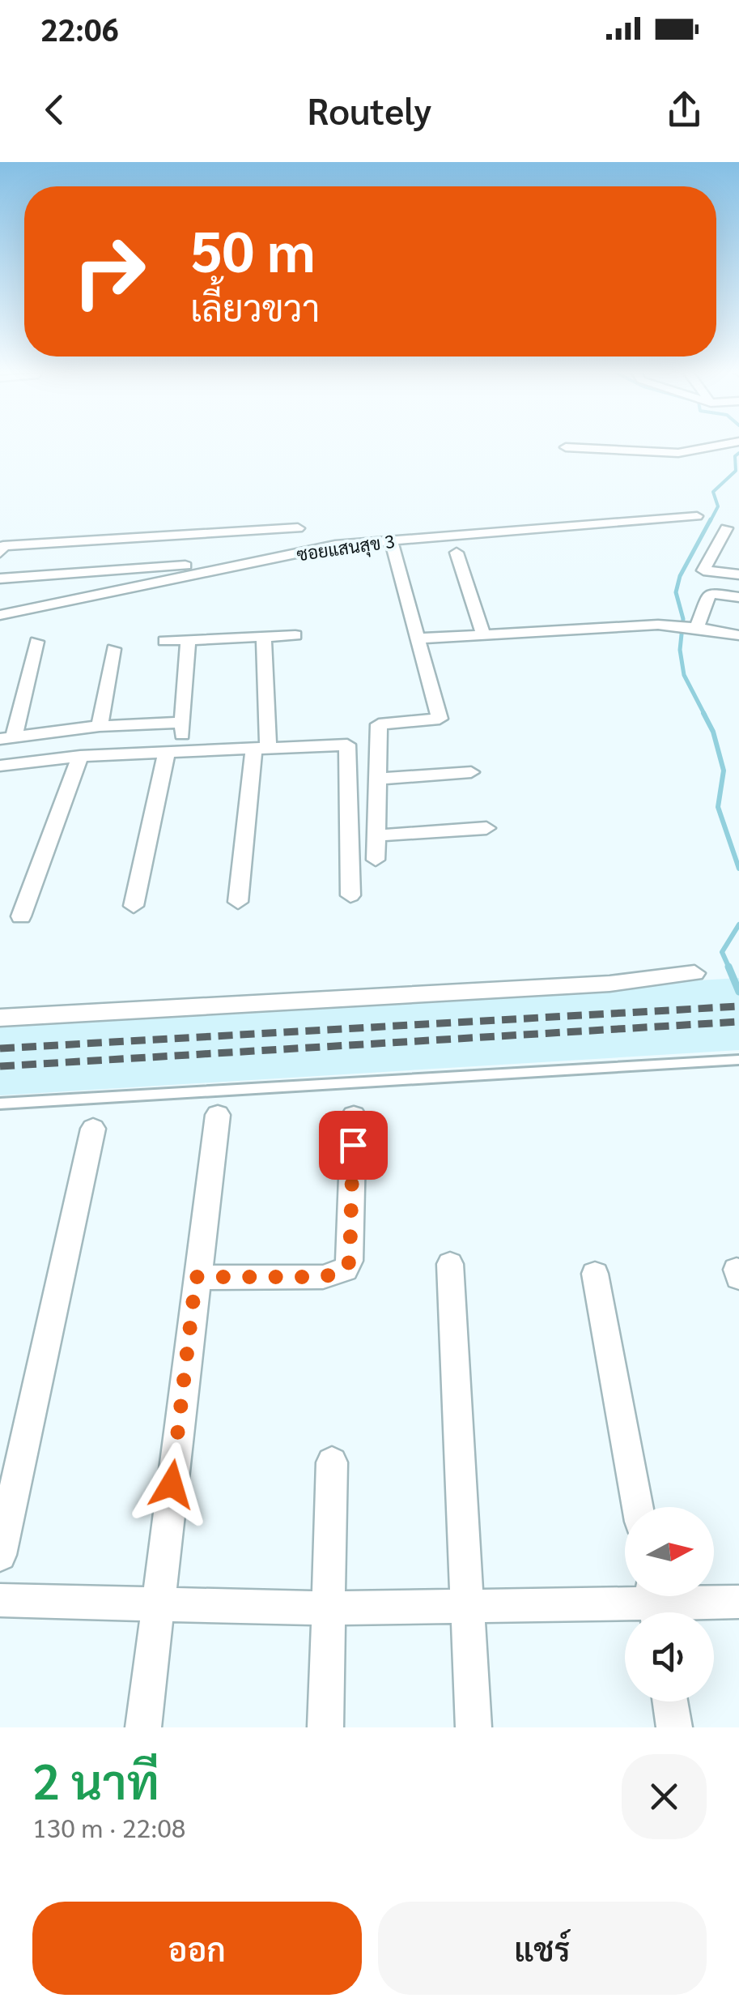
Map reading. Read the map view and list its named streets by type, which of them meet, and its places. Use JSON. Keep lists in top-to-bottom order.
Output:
{
  "streets": {
    "street": ["ซอยแสนสุข 3"]
  },
  "north": "right",
  "page": {
    "status": "22:06",
    "header": "Routely",
    "turn": ["50 m", "เลี้ยวขวา"],
    "heading": ["2 นาที", "130 m · 22:08"],
    "buttons": ["ออก", "แชร์"]
  }
}
